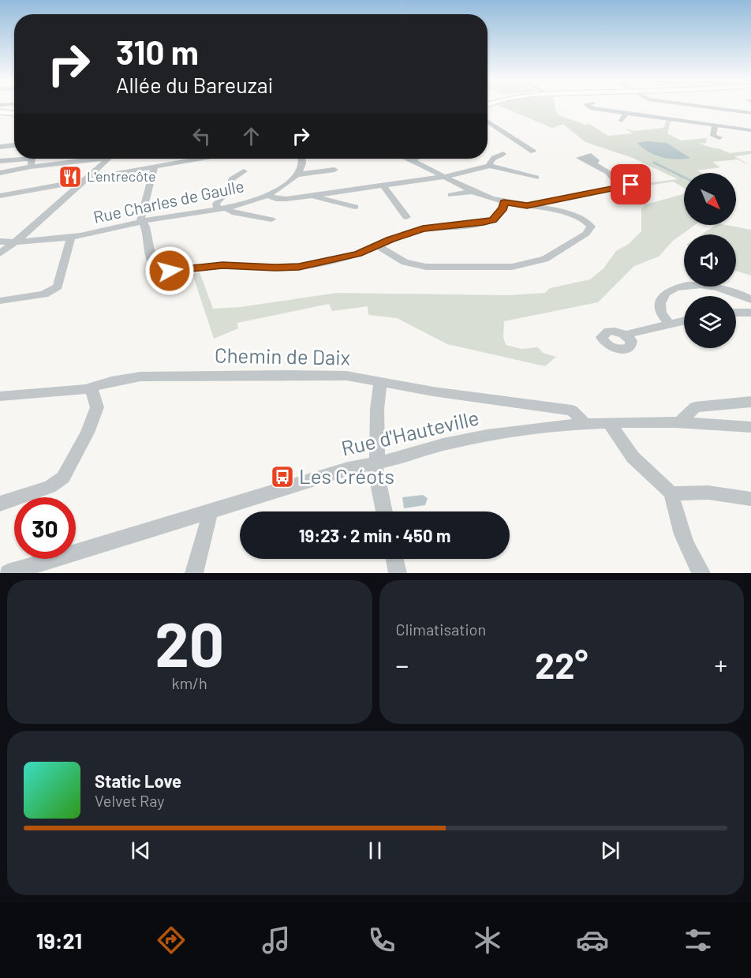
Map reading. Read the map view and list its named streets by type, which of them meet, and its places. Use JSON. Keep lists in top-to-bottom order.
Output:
{
  "streets": {
    "street": ["Rue Charles de Gaulle", "Chemin de Daix", "Rue d'Hauteville"]
  },
  "crossings": [
    ["Chemin de Daix", "Rue d'Hauteville"]
  ],
  "places": {
    "restaurant": ["L'entrecôte"],
    "bus stop": ["Les Créots"]
  },
  "north": "bottom right",
  "page": {
    "turn": ["310 m", "Allée du Bareuzai"],
    "limit": "30",
    "trip": "19:23 · 2 min · 450 m",
    "tile": [
      ["20", "km/h"],
      "Climatisation"
    ],
    "heat": ["−", "22°", "+"],
    "song": ["Static Love", "Velvet Ray"],
    "tabs": "19:21"
  }
}
